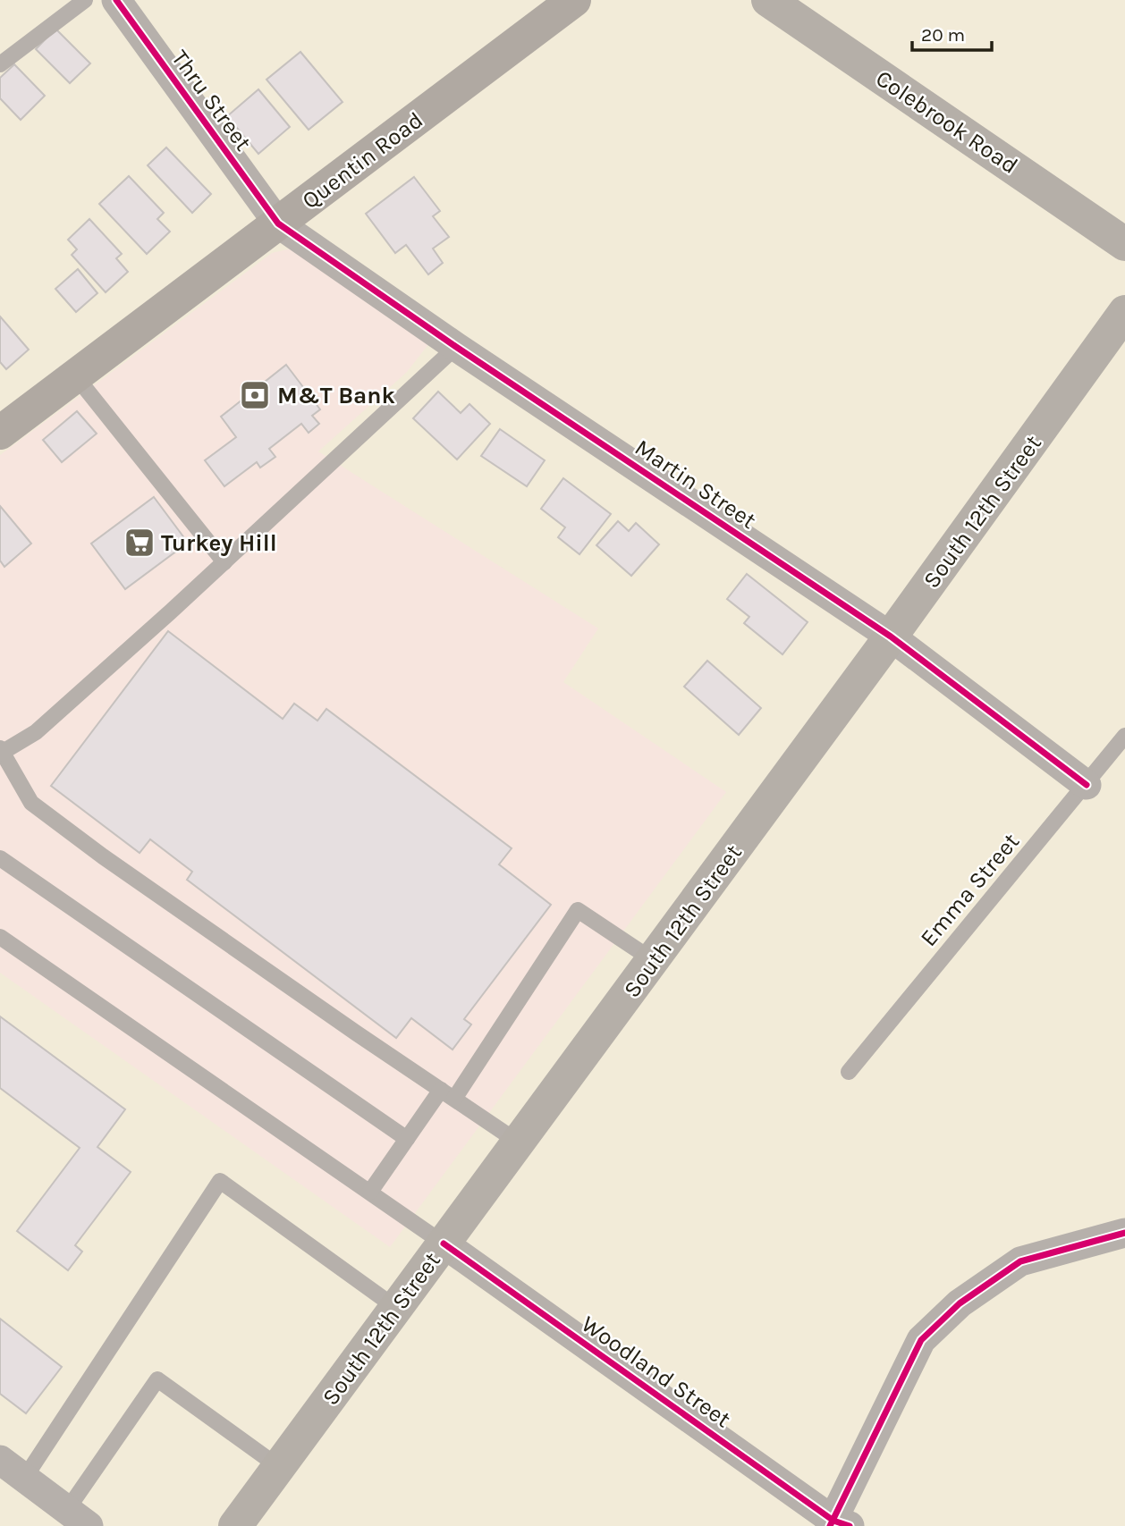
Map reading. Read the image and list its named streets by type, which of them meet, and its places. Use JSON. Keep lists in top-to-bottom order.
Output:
{
  "streets": {
    "highway": ["Quentin Road"],
    "main road": ["Colebrook Road", "South 12th Street"],
    "street": ["Thru Street", "Martin Street", "Woodland Street"],
    "lane": ["Emma Street"]
  },
  "crossings": [
    ["Thru Street", "Quentin Road"],
    ["Thru Street", "Martin Street"],
    ["Quentin Road", "Martin Street"],
    ["Martin Street", "South 12th Street"],
    ["Martin Street", "Emma Street"],
    ["South 12th Street", "Woodland Street"]
  ],
  "places": {
    "bank": ["M&T Bank"],
    "supermarket": ["Turkey Hill"]
  },
  "scale_bar": "20 m"
}
